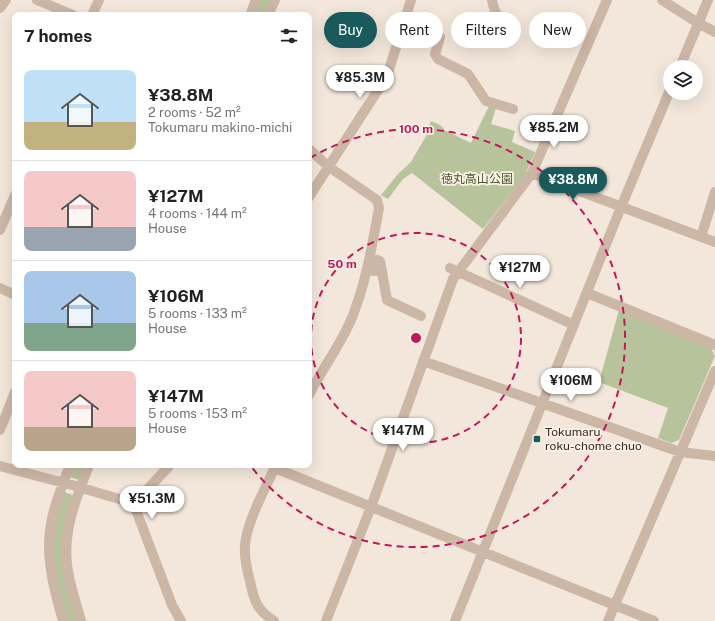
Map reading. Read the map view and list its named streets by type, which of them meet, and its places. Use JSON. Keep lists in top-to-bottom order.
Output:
{
  "parks": ["徳丸高山公園"],
  "places": {
    "transit": ["Tokumaru roku-chome chuo"]
  },
  "page": {
    "chip": [
      "Buy",
      "Rent",
      "Filters",
      "New"
    ],
    "heading": "7 homes",
    "list": [
      {
        "name": "¥38.8M",
        "note": "2 rooms · 52 m² · Tokumaru makino-michi"
      },
      {
        "name": "¥127M",
        "note": "4 rooms · 144 m² · House"
      },
      {
        "name": "¥106M",
        "note": "5 rooms · 133 m² · House"
      },
      {
        "name": "¥147M",
        "note": "5 rooms · 153 m² · House"
      }
    ],
    "price": [
      "¥85.3M",
      "¥85.2M",
      "¥38.8M",
      "¥127M",
      "¥106M",
      "¥147M",
      "¥51.3M"
    ]
  },
  "rings": ["100 m", "50 m"]
}
